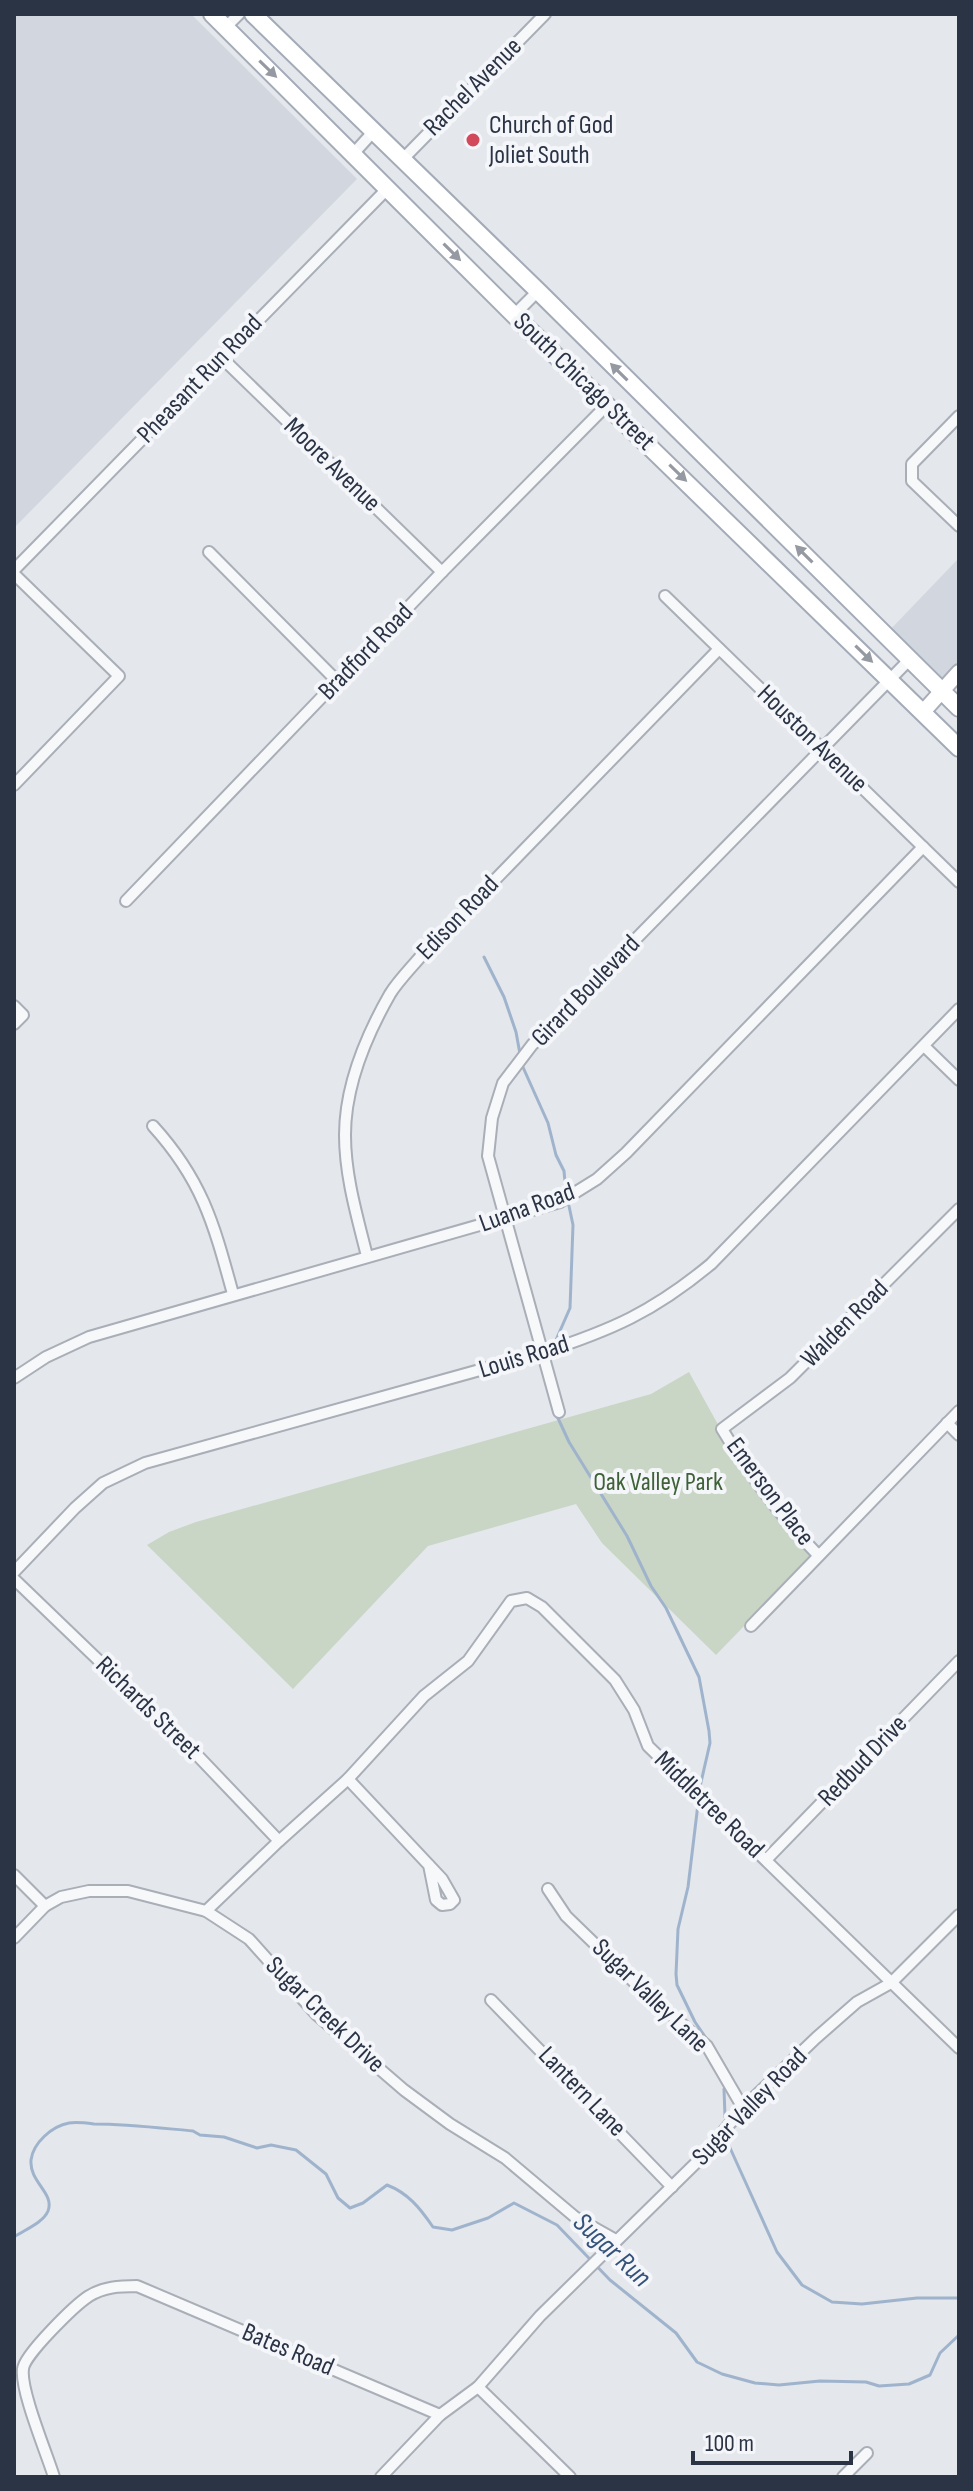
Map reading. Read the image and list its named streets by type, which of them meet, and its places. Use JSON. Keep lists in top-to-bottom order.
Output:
{
  "streets": {
    "main road": ["South Chicago Street"],
    "street": [
      "Rachel Avenue",
      "Pheasant Run Road",
      "Moore Avenue",
      "Bradford Road",
      "Houston Avenue",
      "Edison Road",
      "Girard Boulevard",
      "Luana Road",
      "Walden Road",
      "Louis Road",
      "Emerson Place",
      "Richards Street",
      "Redbud Drive",
      "Middletree Road",
      "Sugar Valley Lane",
      "Sugar Creek Drive",
      "Lantern Lane",
      "Sugar Valley Road",
      "Bates Road"
    ]
  },
  "crossings": [
    ["Rachel Avenue", "South Chicago Street"],
    ["Pheasant Run Road", "South Chicago Street"],
    ["Pheasant Run Road", "Moore Avenue"],
    ["South Chicago Street", "Bradford Road"],
    ["South Chicago Street", "Girard Boulevard"],
    ["Moore Avenue", "Bradford Road"],
    ["Houston Avenue", "Edison Road"],
    ["Houston Avenue", "Girard Boulevard"],
    ["Houston Avenue", "Luana Road"],
    ["Edison Road", "Luana Road"],
    ["Girard Boulevard", "Luana Road"],
    ["Girard Boulevard", "Louis Road"],
    ["Walden Road", "Emerson Place"],
    ["Richards Street", "Middletree Road"],
    ["Redbud Drive", "Middletree Road"],
    ["Middletree Road", "Sugar Creek Drive"],
    ["Middletree Road", "Sugar Valley Road"],
    ["Sugar Valley Lane", "Sugar Valley Road"],
    ["Sugar Creek Drive", "Sugar Valley Road"],
    ["Lantern Lane", "Sugar Valley Road"],
    ["Sugar Valley Road", "Bates Road"]
  ],
  "water": ["Sugar Run"],
  "parks": ["Oak Valley Park"],
  "places": ["Church of God Joliet South"],
  "scale_bar": "100 m"
}
